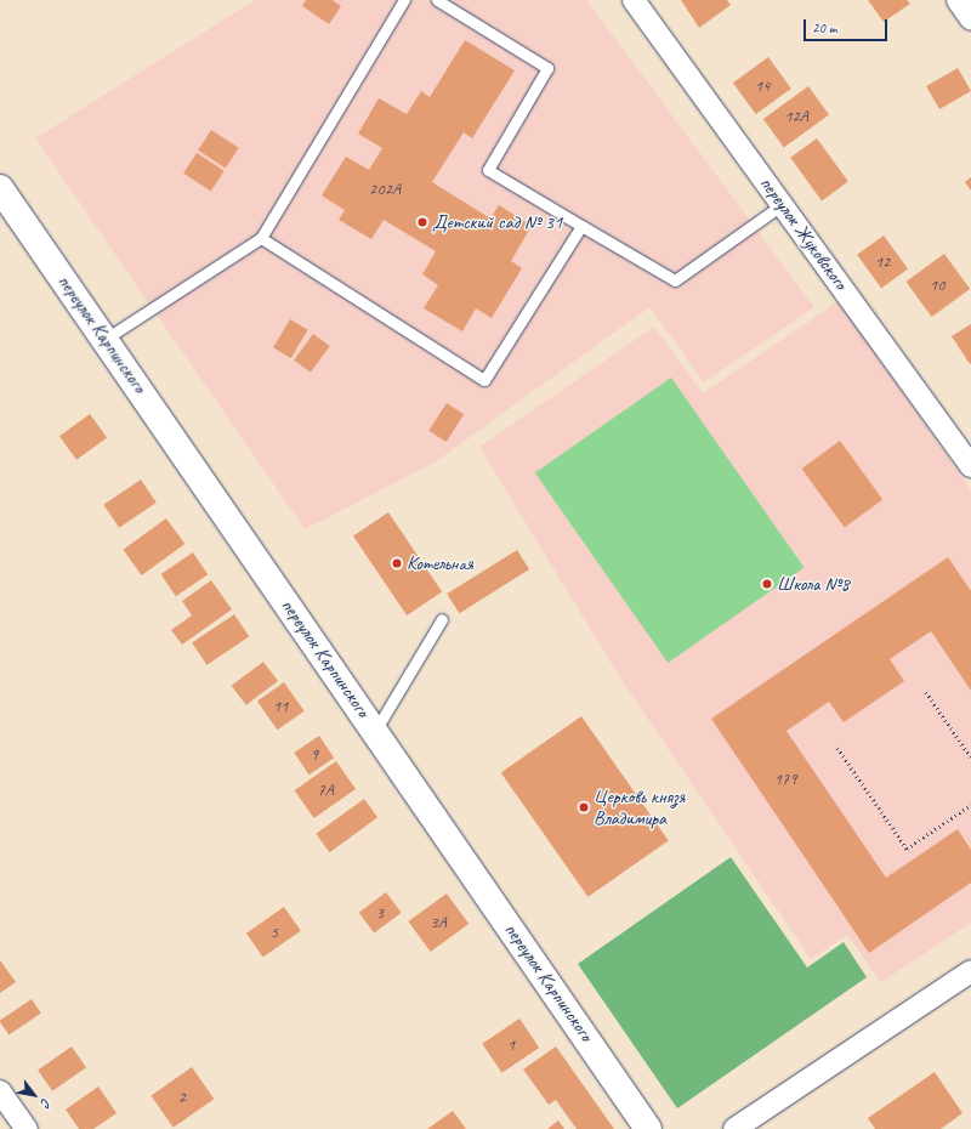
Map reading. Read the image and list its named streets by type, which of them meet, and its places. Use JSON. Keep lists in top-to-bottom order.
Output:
{
  "streets": {
    "street": ["переулок Жуковского", "переулок Карпинского"]
  },
  "places": [
    "Детский сад № 31",
    "Котельная",
    "Школа №8",
    "Церковь князя Владимира"
  ],
  "house_numbers": [
    "14",
    "12А",
    "202А",
    "12",
    "10",
    "11",
    "9",
    "179",
    "7А",
    "3",
    "3А",
    "5",
    "1",
    "2"
  ],
  "scale_bar": "20 m",
  "north": "bottom right"
}
